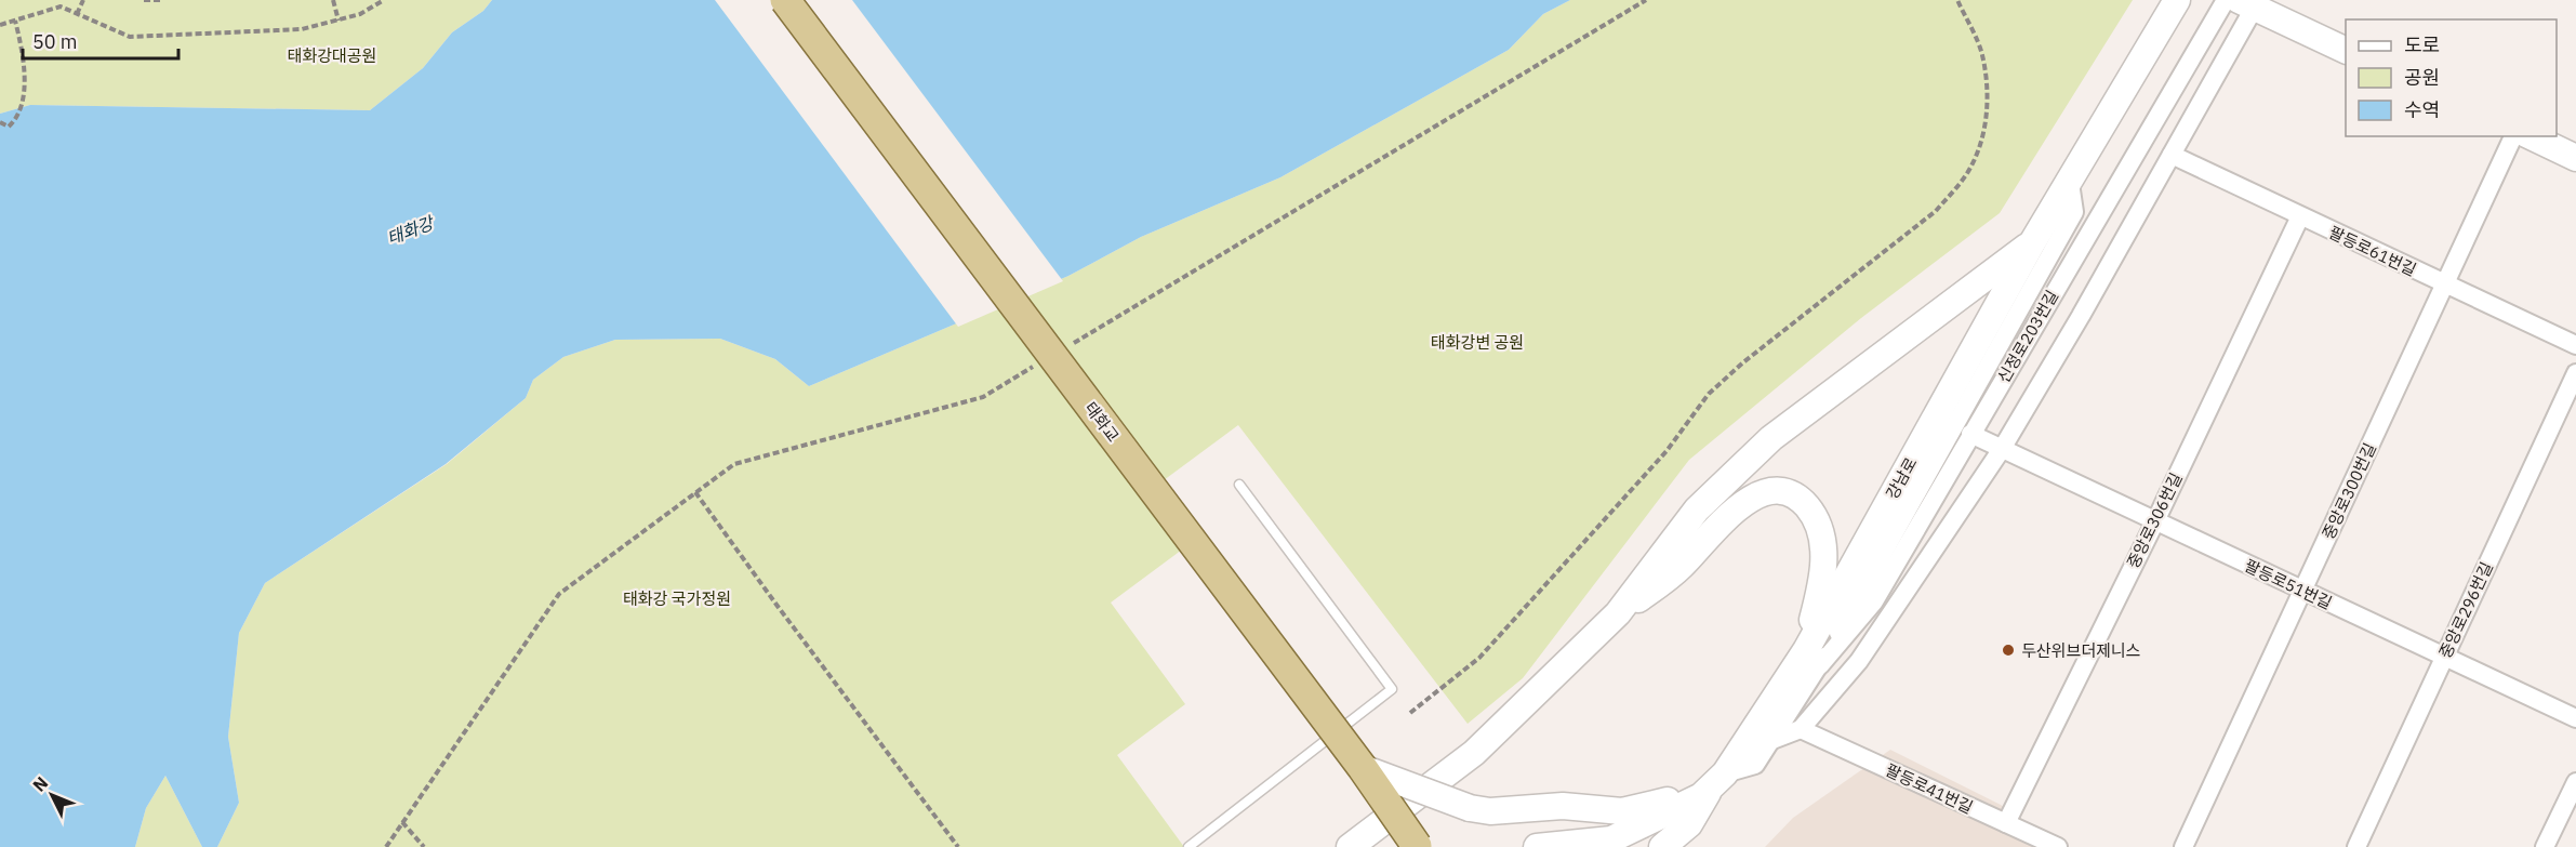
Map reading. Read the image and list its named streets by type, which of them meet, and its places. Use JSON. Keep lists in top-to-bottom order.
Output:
{
  "streets": {
    "main road": ["태화교", "강남로"],
    "street": [
      "팔등로61번길",
      "신정로203번길",
      "중앙로300번길",
      "중앙로306번길",
      "팔등로51번길",
      "중앙로296번길",
      "팔등로41번길"
    ]
  },
  "crossings": [
    ["팔등로61번길", "중앙로300번길"],
    ["팔등로61번길", "중앙로306번길"],
    ["신정로203번길", "강남로"],
    ["신정로203번길", "팔등로51번길"],
    ["중앙로300번길", "팔등로51번길"],
    ["중앙로306번길", "팔등로51번길"],
    ["중앙로306번길", "팔등로41번길"],
    ["팔등로51번길", "중앙로296번길"]
  ],
  "water": ["태화강"],
  "parks": ["태화강대공원", "태화강변 공원", "태화강 국가정원"],
  "places": ["두산위브더제니스"],
  "legend": ["도로", "공원", "수역"],
  "scale_bar": "50 m",
  "north": "top left"
}
